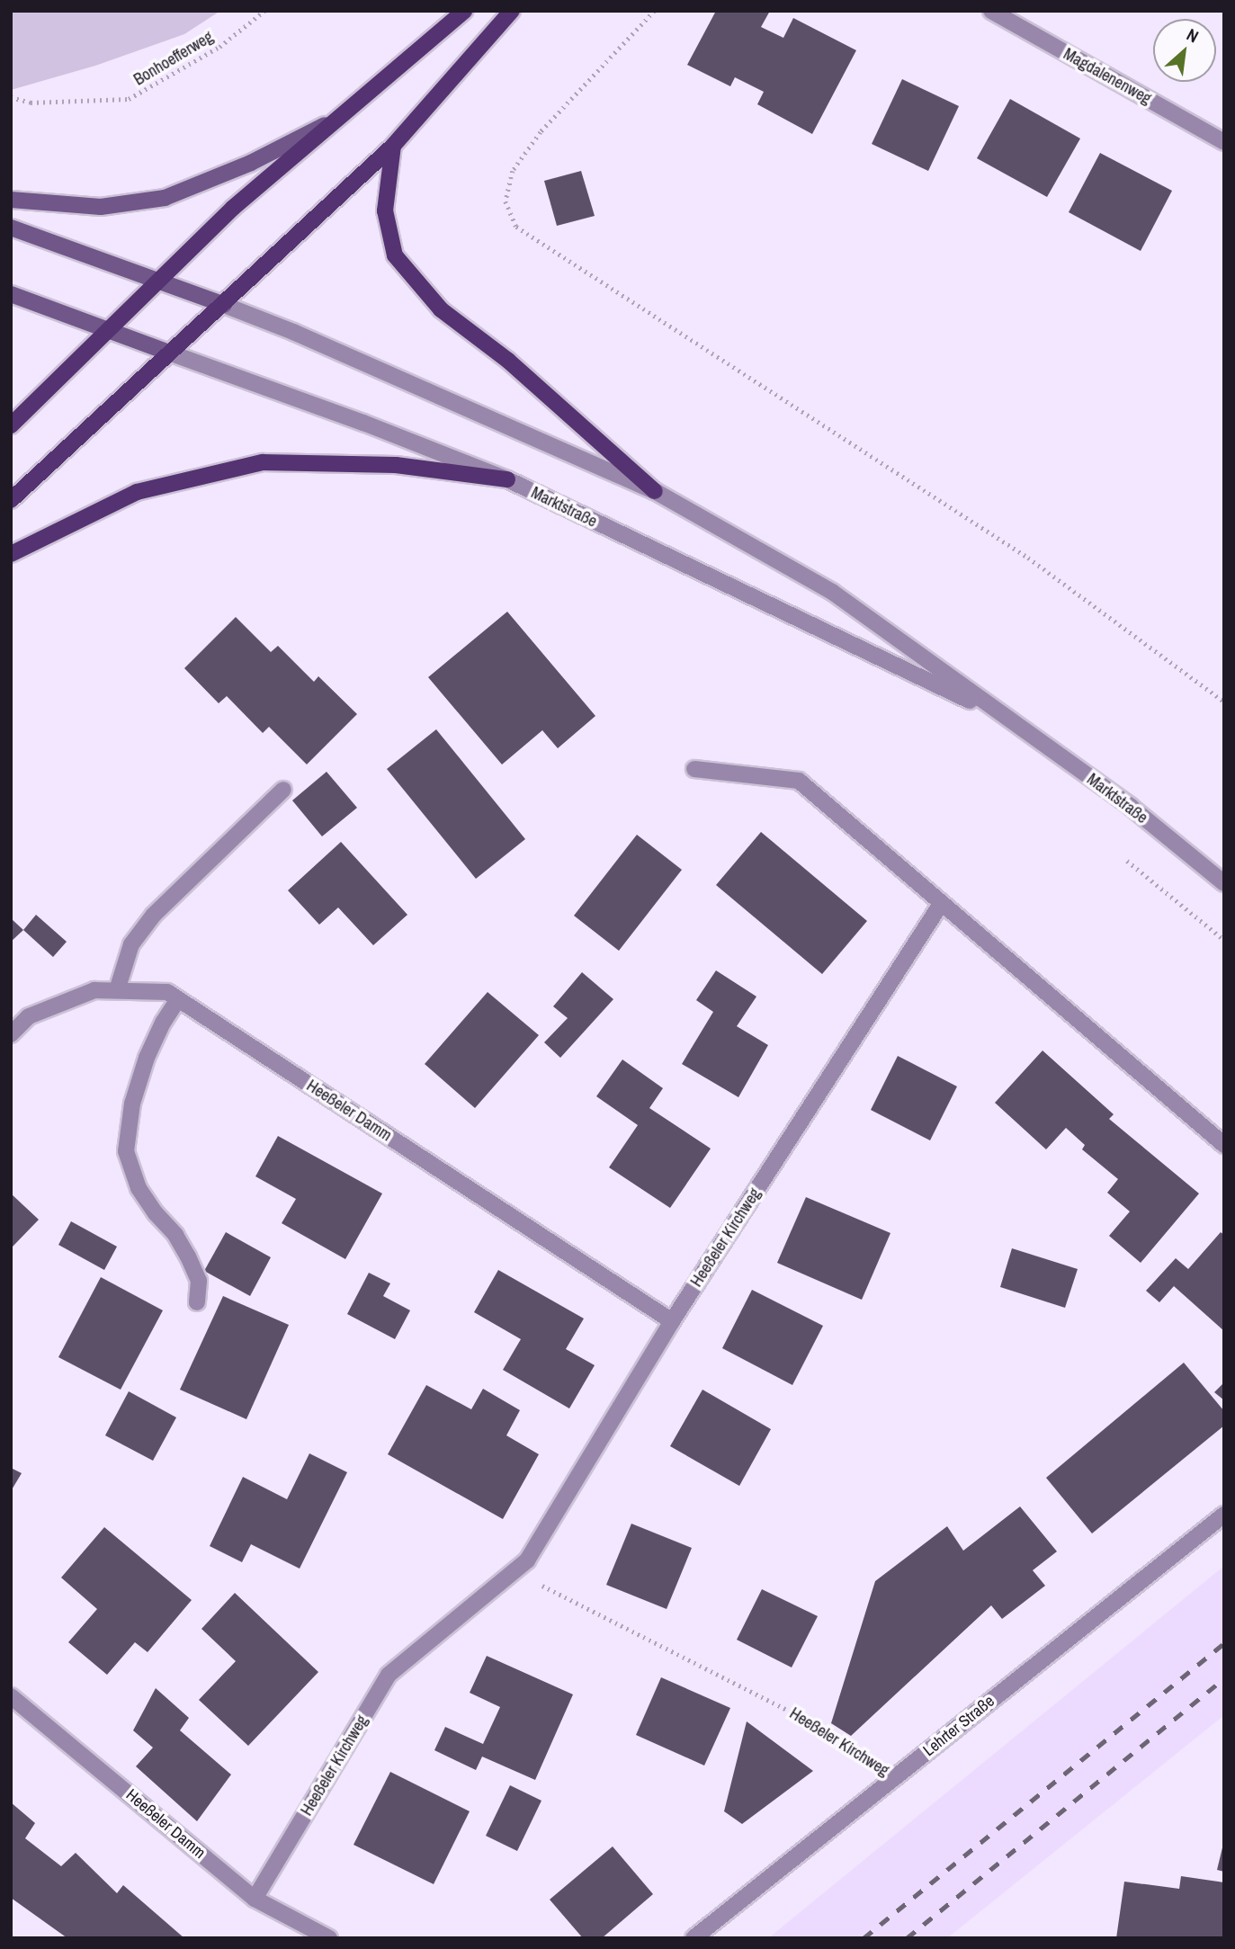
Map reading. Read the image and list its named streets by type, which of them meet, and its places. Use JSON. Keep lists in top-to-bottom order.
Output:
{
  "streets": {
    "street": [
      "Magdalenenweg",
      "Marktstraße",
      "Heeßeler Damm",
      "Heeßeler Kirchweg",
      "Lehrter Straße"
    ],
    "path": ["Bonhoefferweg"]
  },
  "crossings": [
    ["Heeßeler Damm", "Heeßeler Kirchweg"],
    ["Heeßeler Kirchweg", "Lehrter Straße"]
  ],
  "north": "top right"
}
